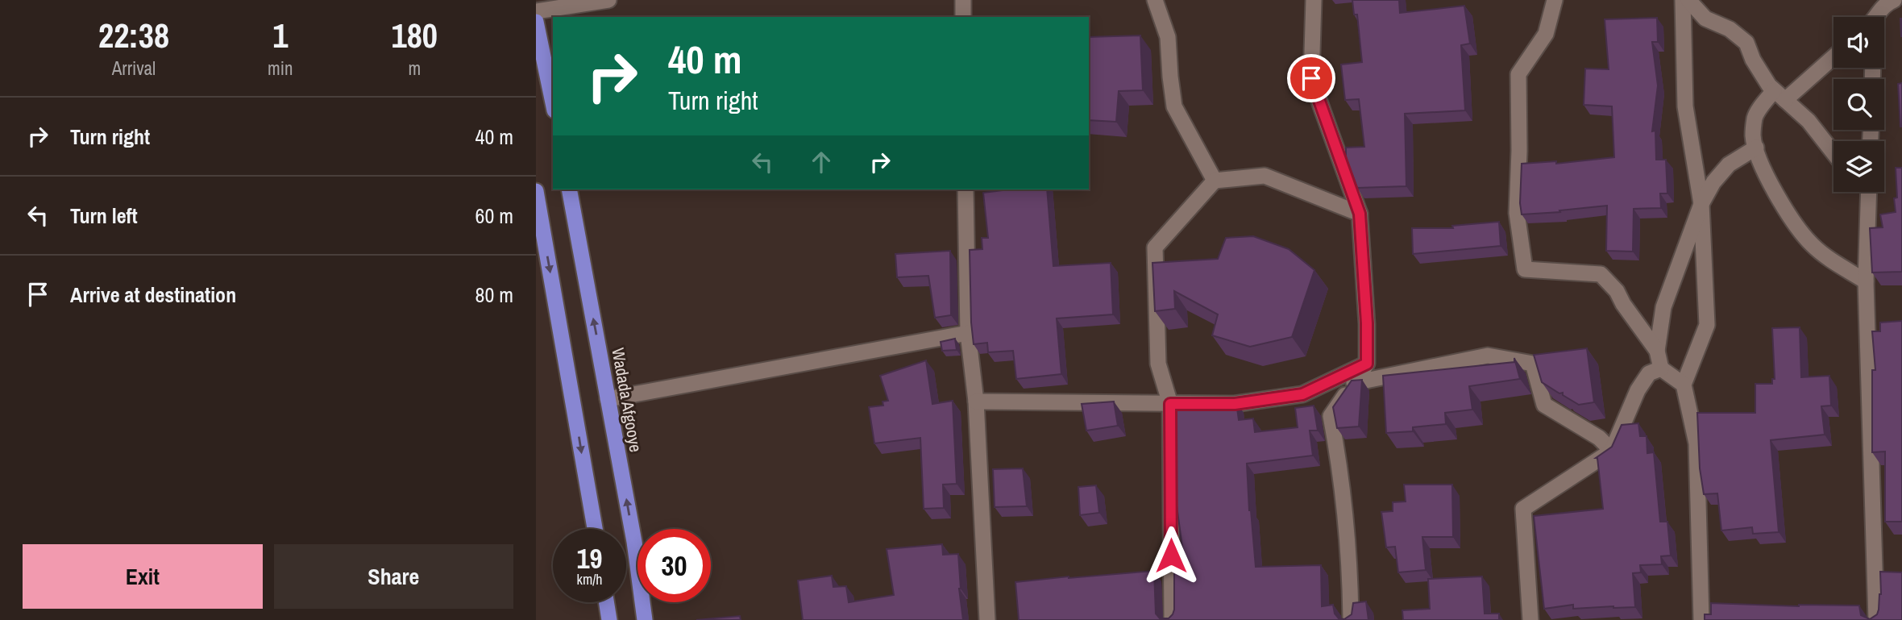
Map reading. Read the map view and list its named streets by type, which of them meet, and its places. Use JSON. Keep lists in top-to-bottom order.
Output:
{
  "streets": {
    "highway": ["Wadada Afgooye"]
  },
  "page": {
    "eta": [
      "22:38",
      "Arrival",
      "1",
      "min",
      "180",
      "m"
    ],
    "turn": ["40 m", "Turn right"],
    "list": [
      {
        "name": "Turn right",
        "value": "40 m"
      },
      {
        "name": "Turn left",
        "value": "60 m"
      },
      {
        "name": "Arrive at destination",
        "value": "80 m"
      }
    ],
    "speed": "19 km/h",
    "limit": "30",
    "buttons": ["Exit", "Share"]
  }
}
